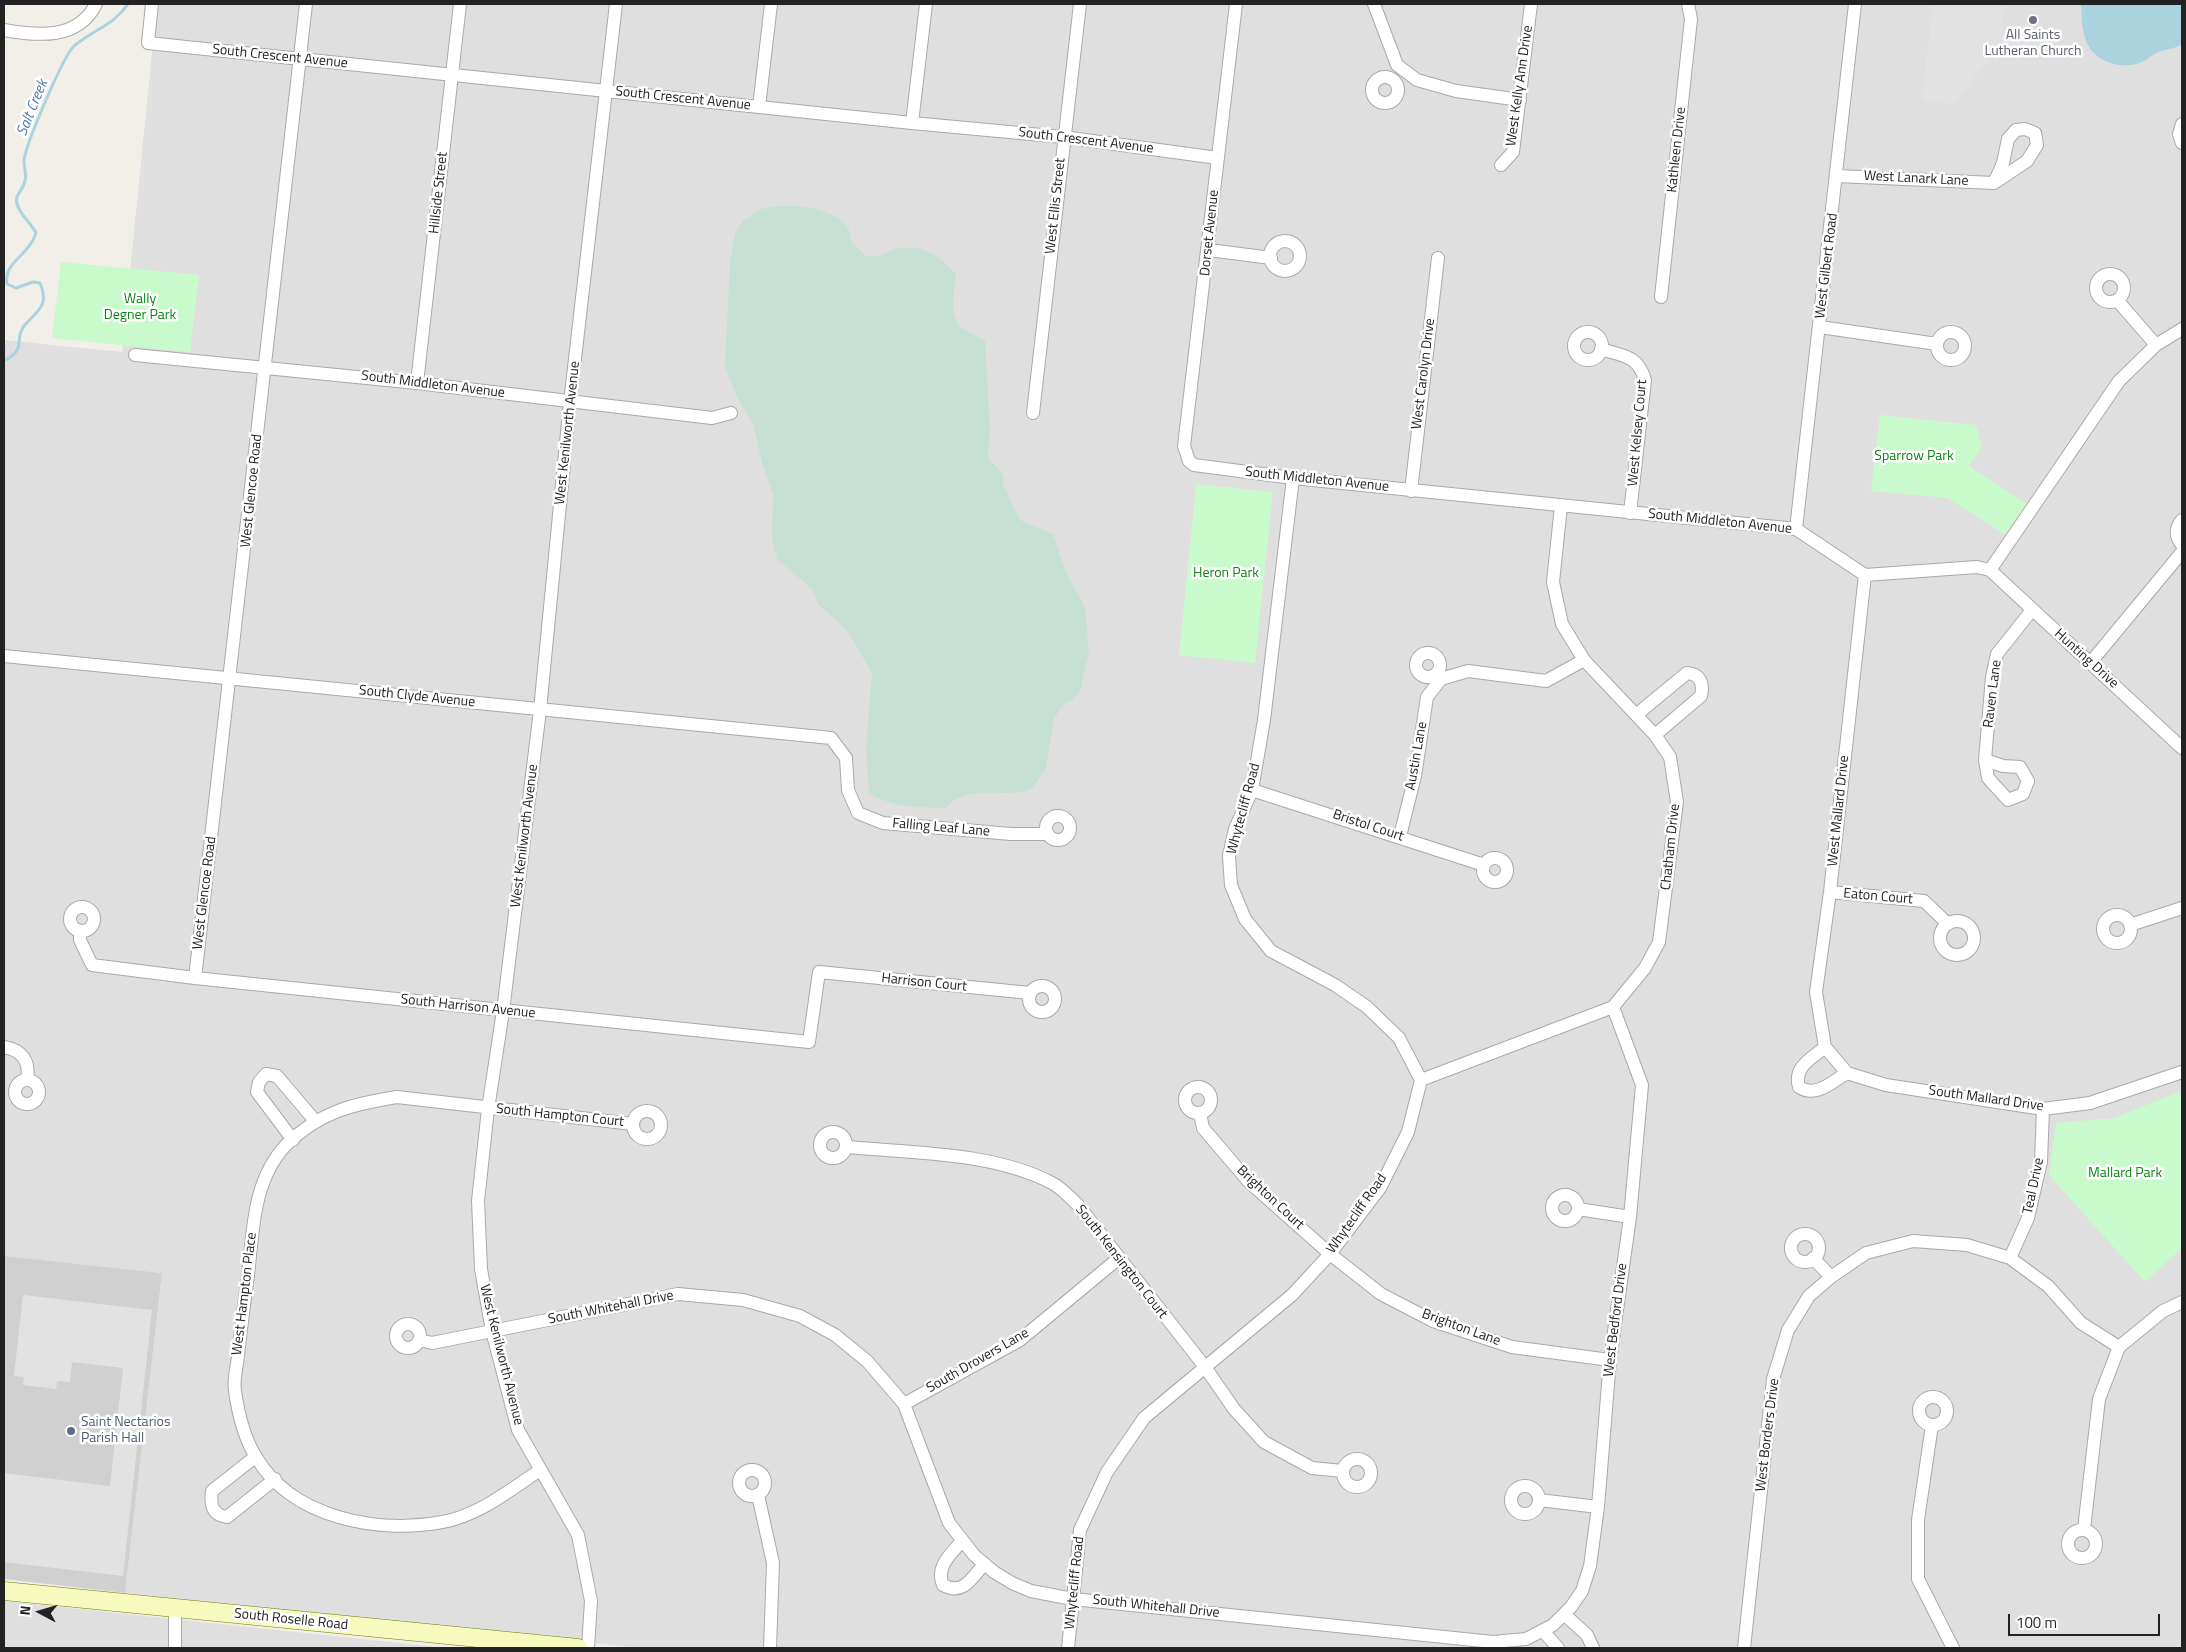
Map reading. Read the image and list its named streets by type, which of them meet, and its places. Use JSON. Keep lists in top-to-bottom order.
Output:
{
  "streets": {
    "main road": ["South Roselle Road"],
    "street": [
      "South Crescent Avenue",
      "West Kelly Ann Drive",
      "Kathleen Drive",
      "West Lanark Lane",
      "Hillside Street",
      "West Ellis Street",
      "Dorset Avenue",
      "West Gilbert Road",
      "West Carolyn Drive",
      "South Middleton Avenue",
      "West Kenilworth Avenue",
      "West Kelsey Court",
      "West Glencoe Road",
      "Hunting Drive",
      "Raven Lane",
      "South Clyde Avenue",
      "Austin Lane",
      "Whytecliff Road",
      "West Mallard Drive",
      "Bristol Court",
      "Falling Leaf Lane",
      "Chatham Drive",
      "Eaton Court",
      "Harrison Court",
      "South Harrison Avenue",
      "South Mallard Drive",
      "South Hampton Court",
      "Teal Drive",
      "Brighton Court",
      "South Kensington Court",
      "West Hampton Place",
      "South Whitehall Drive",
      "West Bedford Drive",
      "Brighton Lane",
      "South Drovers Lane",
      "West Borders Drive"
    ]
  },
  "crossings": [
    ["South Crescent Avenue", "Hillside Street"],
    ["South Crescent Avenue", "West Ellis Street"],
    ["South Crescent Avenue", "Dorset Avenue"],
    ["South Crescent Avenue", "West Kenilworth Avenue"],
    ["South Crescent Avenue", "West Glencoe Road"],
    ["West Lanark Lane", "West Gilbert Road"],
    ["Hillside Street", "South Middleton Avenue"],
    ["Dorset Avenue", "South Middleton Avenue"],
    ["West Gilbert Road", "South Middleton Avenue"],
    ["West Carolyn Drive", "South Middleton Avenue"],
    ["South Middleton Avenue", "West Kenilworth Avenue"],
    ["South Middleton Avenue", "West Kelsey Court"],
    ["South Middleton Avenue", "West Glencoe Road"],
    ["South Middleton Avenue", "Whytecliff Road"],
    ["South Middleton Avenue", "West Mallard Drive"],
    ["South Middleton Avenue", "Chatham Drive"],
    ["West Kenilworth Avenue", "South Clyde Avenue"],
    ["West Kenilworth Avenue", "South Harrison Avenue"],
    ["West Kenilworth Avenue", "South Hampton Court"],
    ["West Kenilworth Avenue", "West Hampton Place"],
    ["West Kenilworth Avenue", "South Whitehall Drive"],
    ["West Glencoe Road", "South Clyde Avenue"],
    ["West Glencoe Road", "South Harrison Avenue"],
    ["Hunting Drive", "Raven Lane"],
    ["South Clyde Avenue", "Falling Leaf Lane"],
    ["Austin Lane", "Bristol Court"],
    ["Austin Lane", "Chatham Drive"],
    ["Whytecliff Road", "Bristol Court"],
    ["Whytecliff Road", "Brighton Court"],
    ["Whytecliff Road", "South Kensington Court"],
    ["Whytecliff Road", "South Whitehall Drive"],
    ["Whytecliff Road", "Brighton Lane"],
    ["West Mallard Drive", "Eaton Court"],
    ["Chatham Drive", "West Bedford Drive"],
    ["Harrison Court", "South Harrison Avenue"],
    ["South Mallard Drive", "Teal Drive"],
    ["South Hampton Court", "West Hampton Place"],
    ["Teal Drive", "West Borders Drive"],
    ["Brighton Court", "Brighton Lane"],
    ["South Kensington Court", "South Drovers Lane"],
    ["South Whitehall Drive", "West Bedford Drive"],
    ["South Whitehall Drive", "South Drovers Lane"],
    ["West Bedford Drive", "Brighton Lane"]
  ],
  "water": ["Salt Creek"],
  "parks": [
    "Wally Degner Park",
    "Sparrow Park",
    "Heron Park",
    "Mallard Park"
  ],
  "places": ["All Saints Lutheran Church", "Saint Nectarios Parish Hall"],
  "scale_bar": "100 m",
  "north": "left"
}
